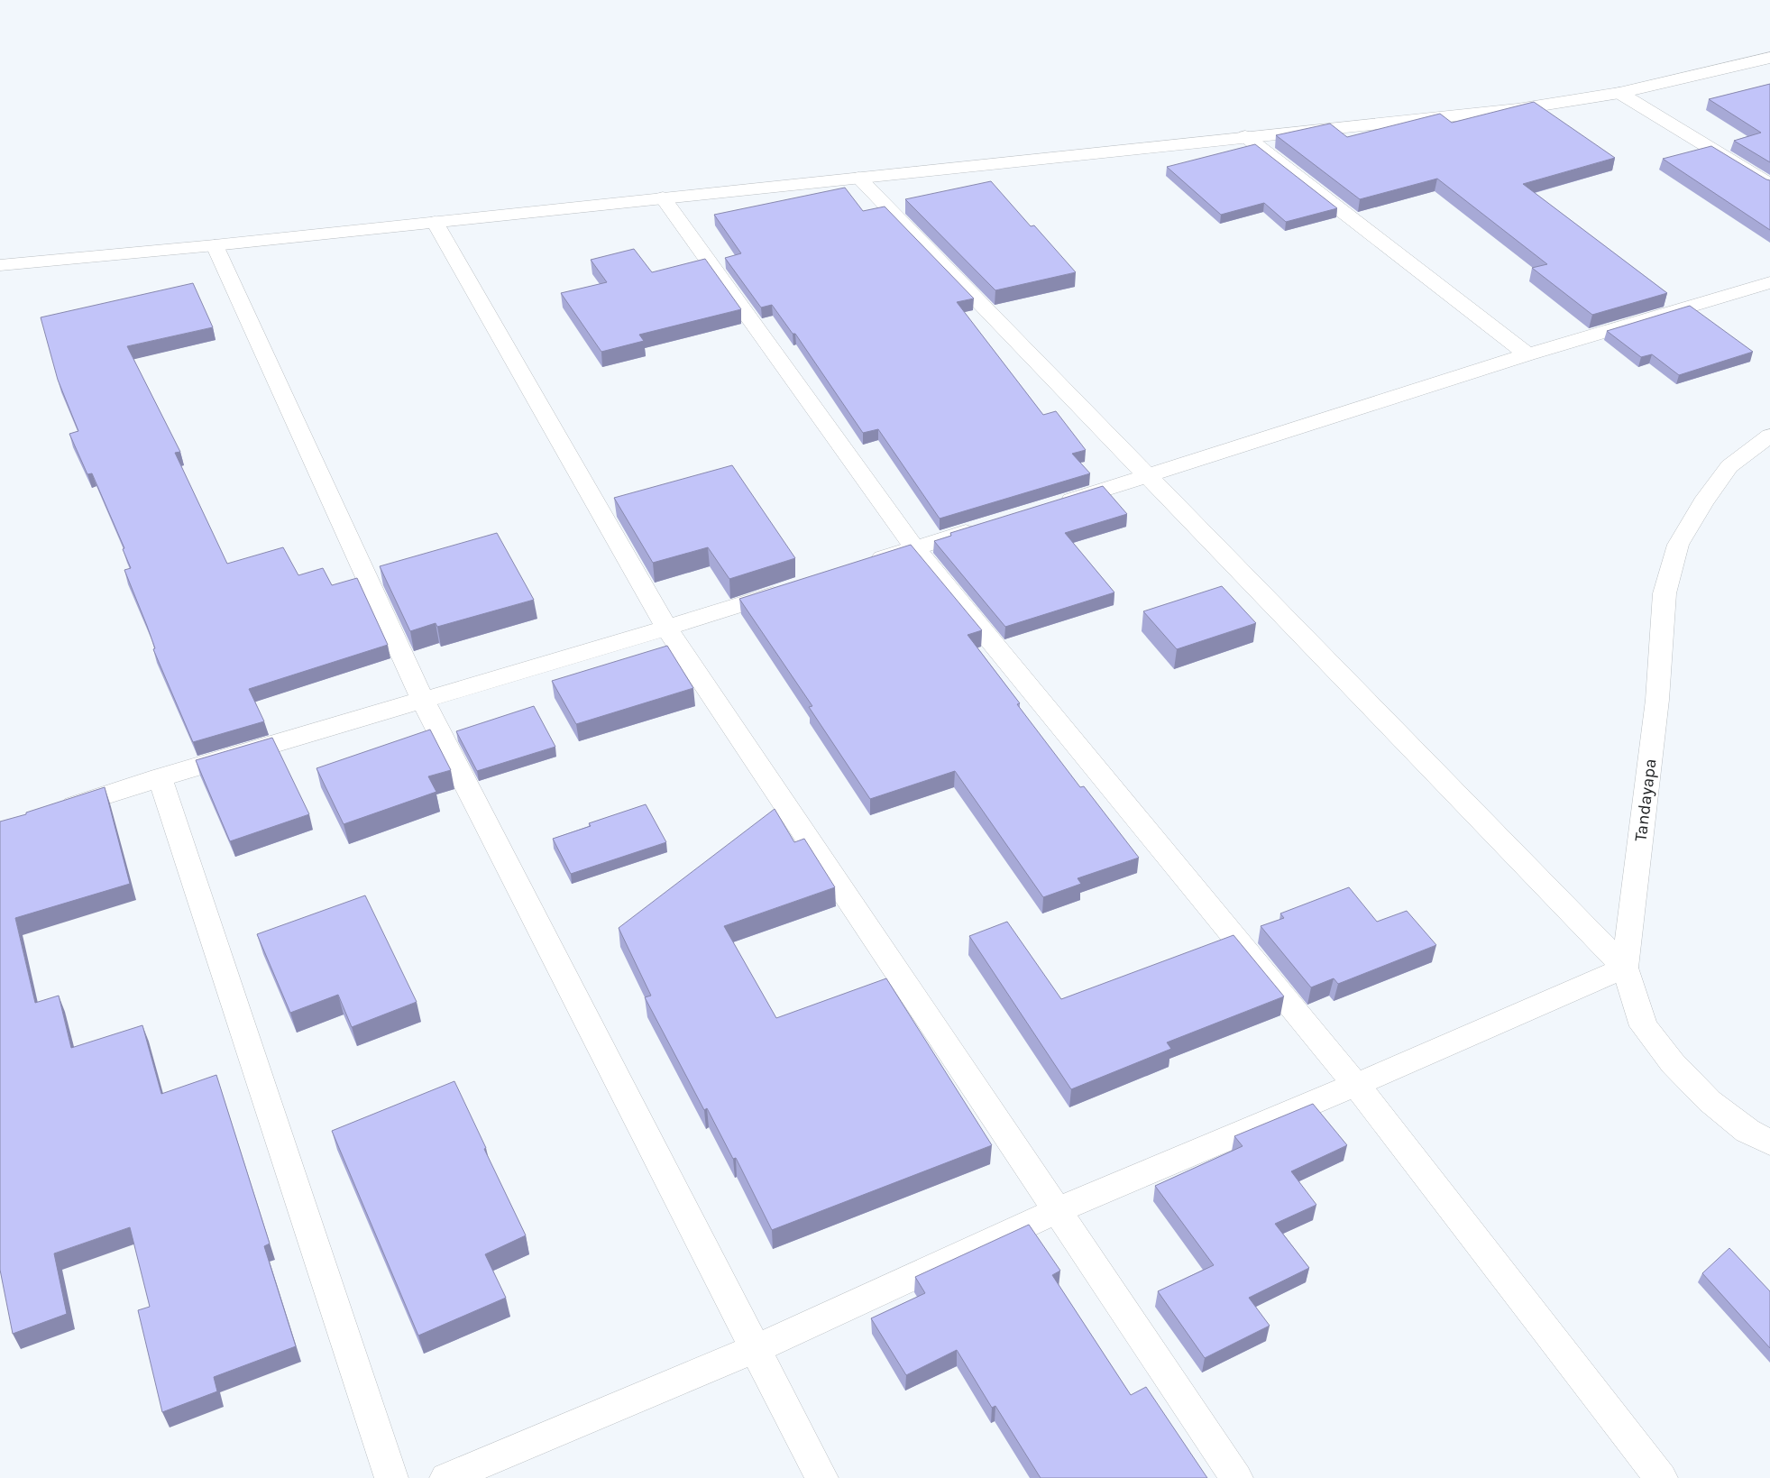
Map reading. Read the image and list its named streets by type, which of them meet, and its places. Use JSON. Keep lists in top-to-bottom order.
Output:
{
  "streets": {
    "street": ["Tandayapa"]
  }
}
